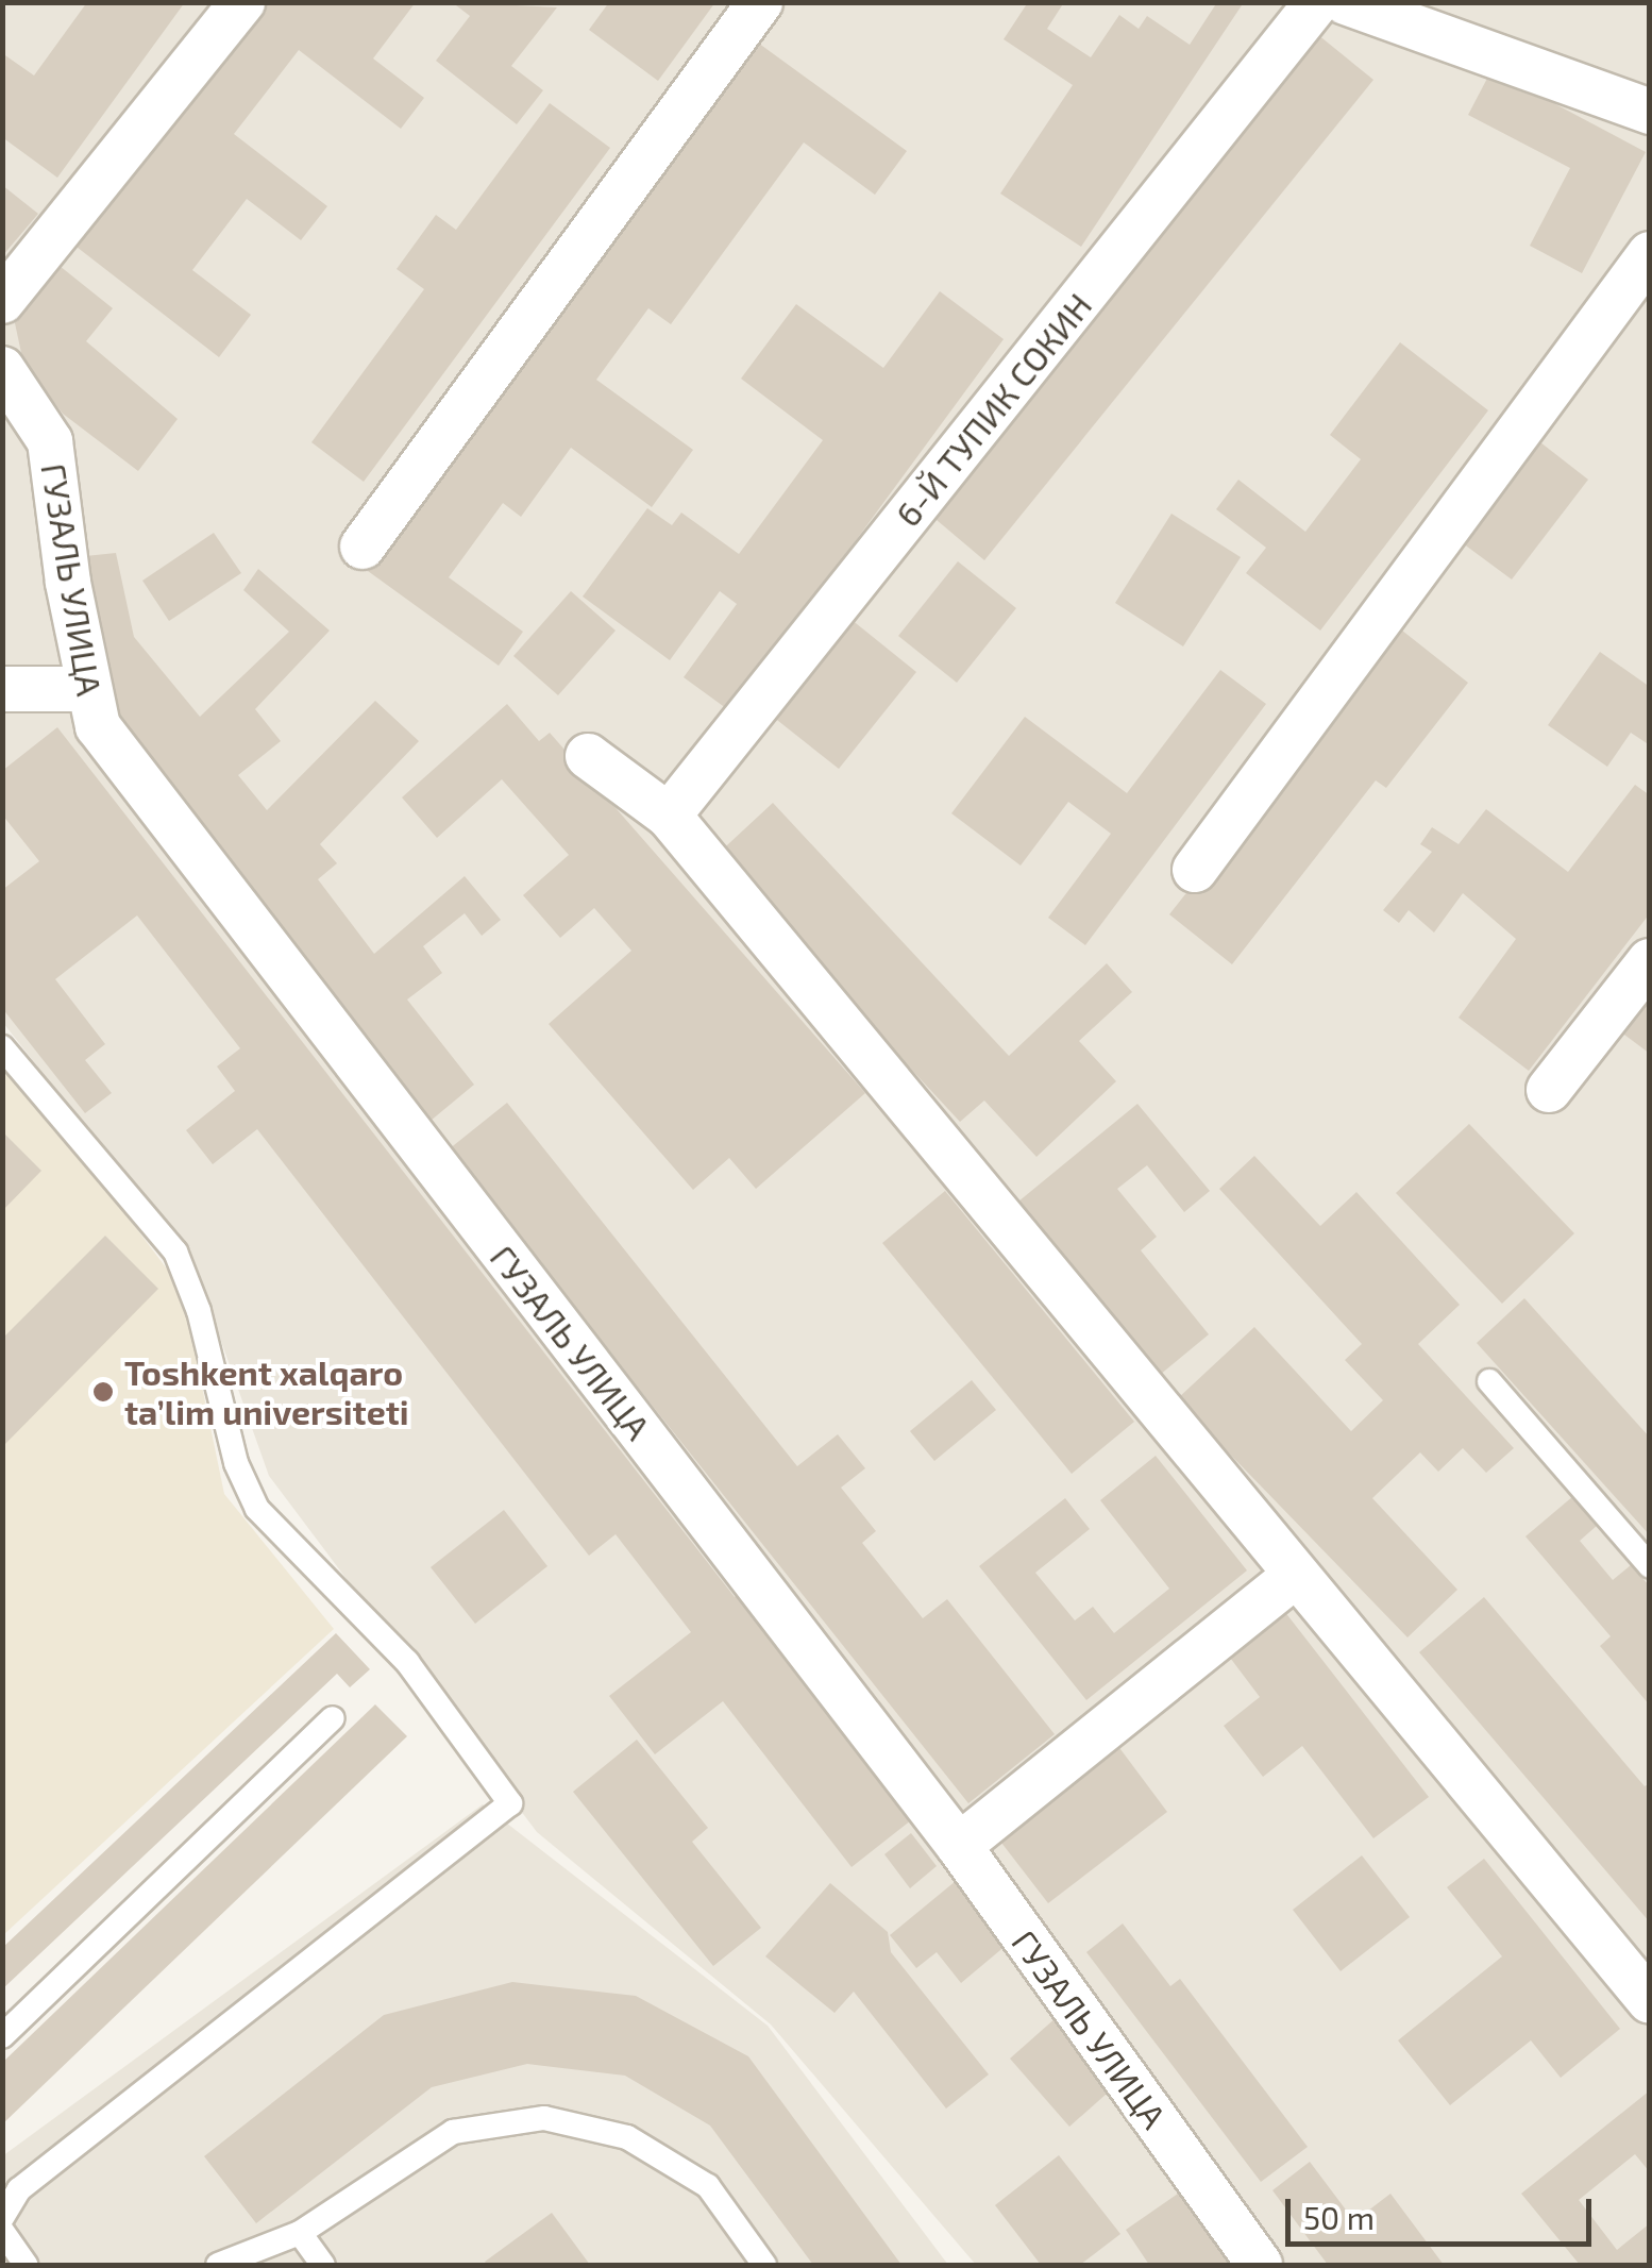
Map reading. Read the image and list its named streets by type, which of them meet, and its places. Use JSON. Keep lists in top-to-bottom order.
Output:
{
  "streets": {
    "street": ["6-Й ТУПИК СОКИН", "ГУЗАЛЬ УЛИЦА"]
  },
  "places": ["Toshkent xalqaro ta’lim universiteti"],
  "scale_bar": "50 m"
}
